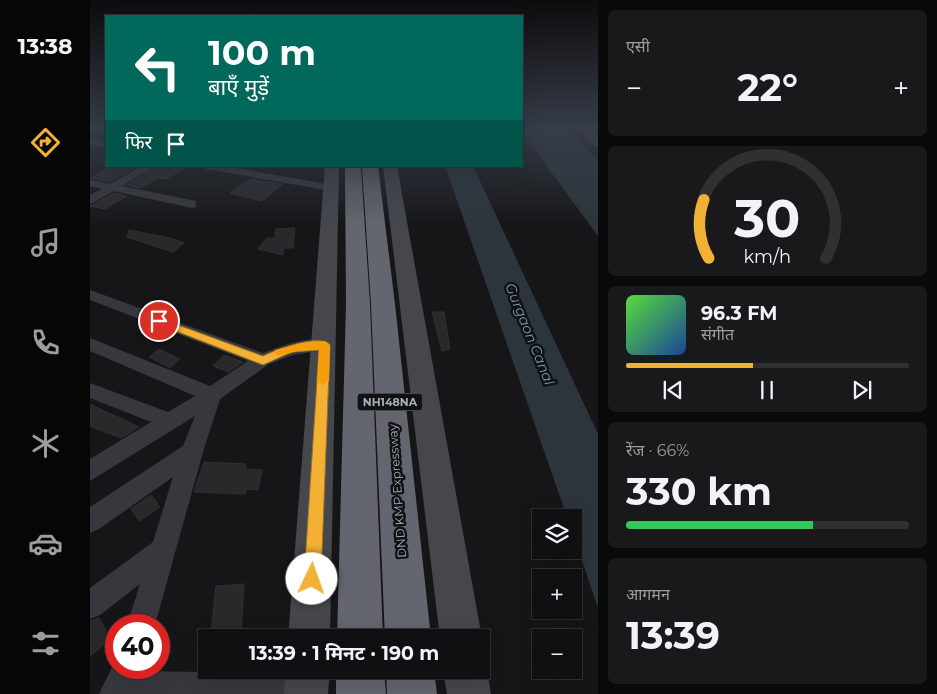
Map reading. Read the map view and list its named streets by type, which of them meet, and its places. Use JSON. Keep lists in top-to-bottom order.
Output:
{
  "streets": {
    "highway": ["NH148NA", "DND KMP Expressway"]
  },
  "water": ["Gurgaon Canal"],
  "page": {
    "tabs": "13:38",
    "tile": [
      "एसी",
      ["रेंज · 66%", "330 km"],
      ["आगमन", "13:39"]
    ],
    "turn": ["100 m", "बाएँ मुड़ें"],
    "heat": ["−", "22°", "+"],
    "then": "फिर",
    "song": ["96.3 FM", "संगीत"],
    "map_buttons": ["+", "−"],
    "limit": "40",
    "trip": "13:39 · 1 मिनट · 190 m",
    "gauge": ["30", "km/h"]
  }
}
